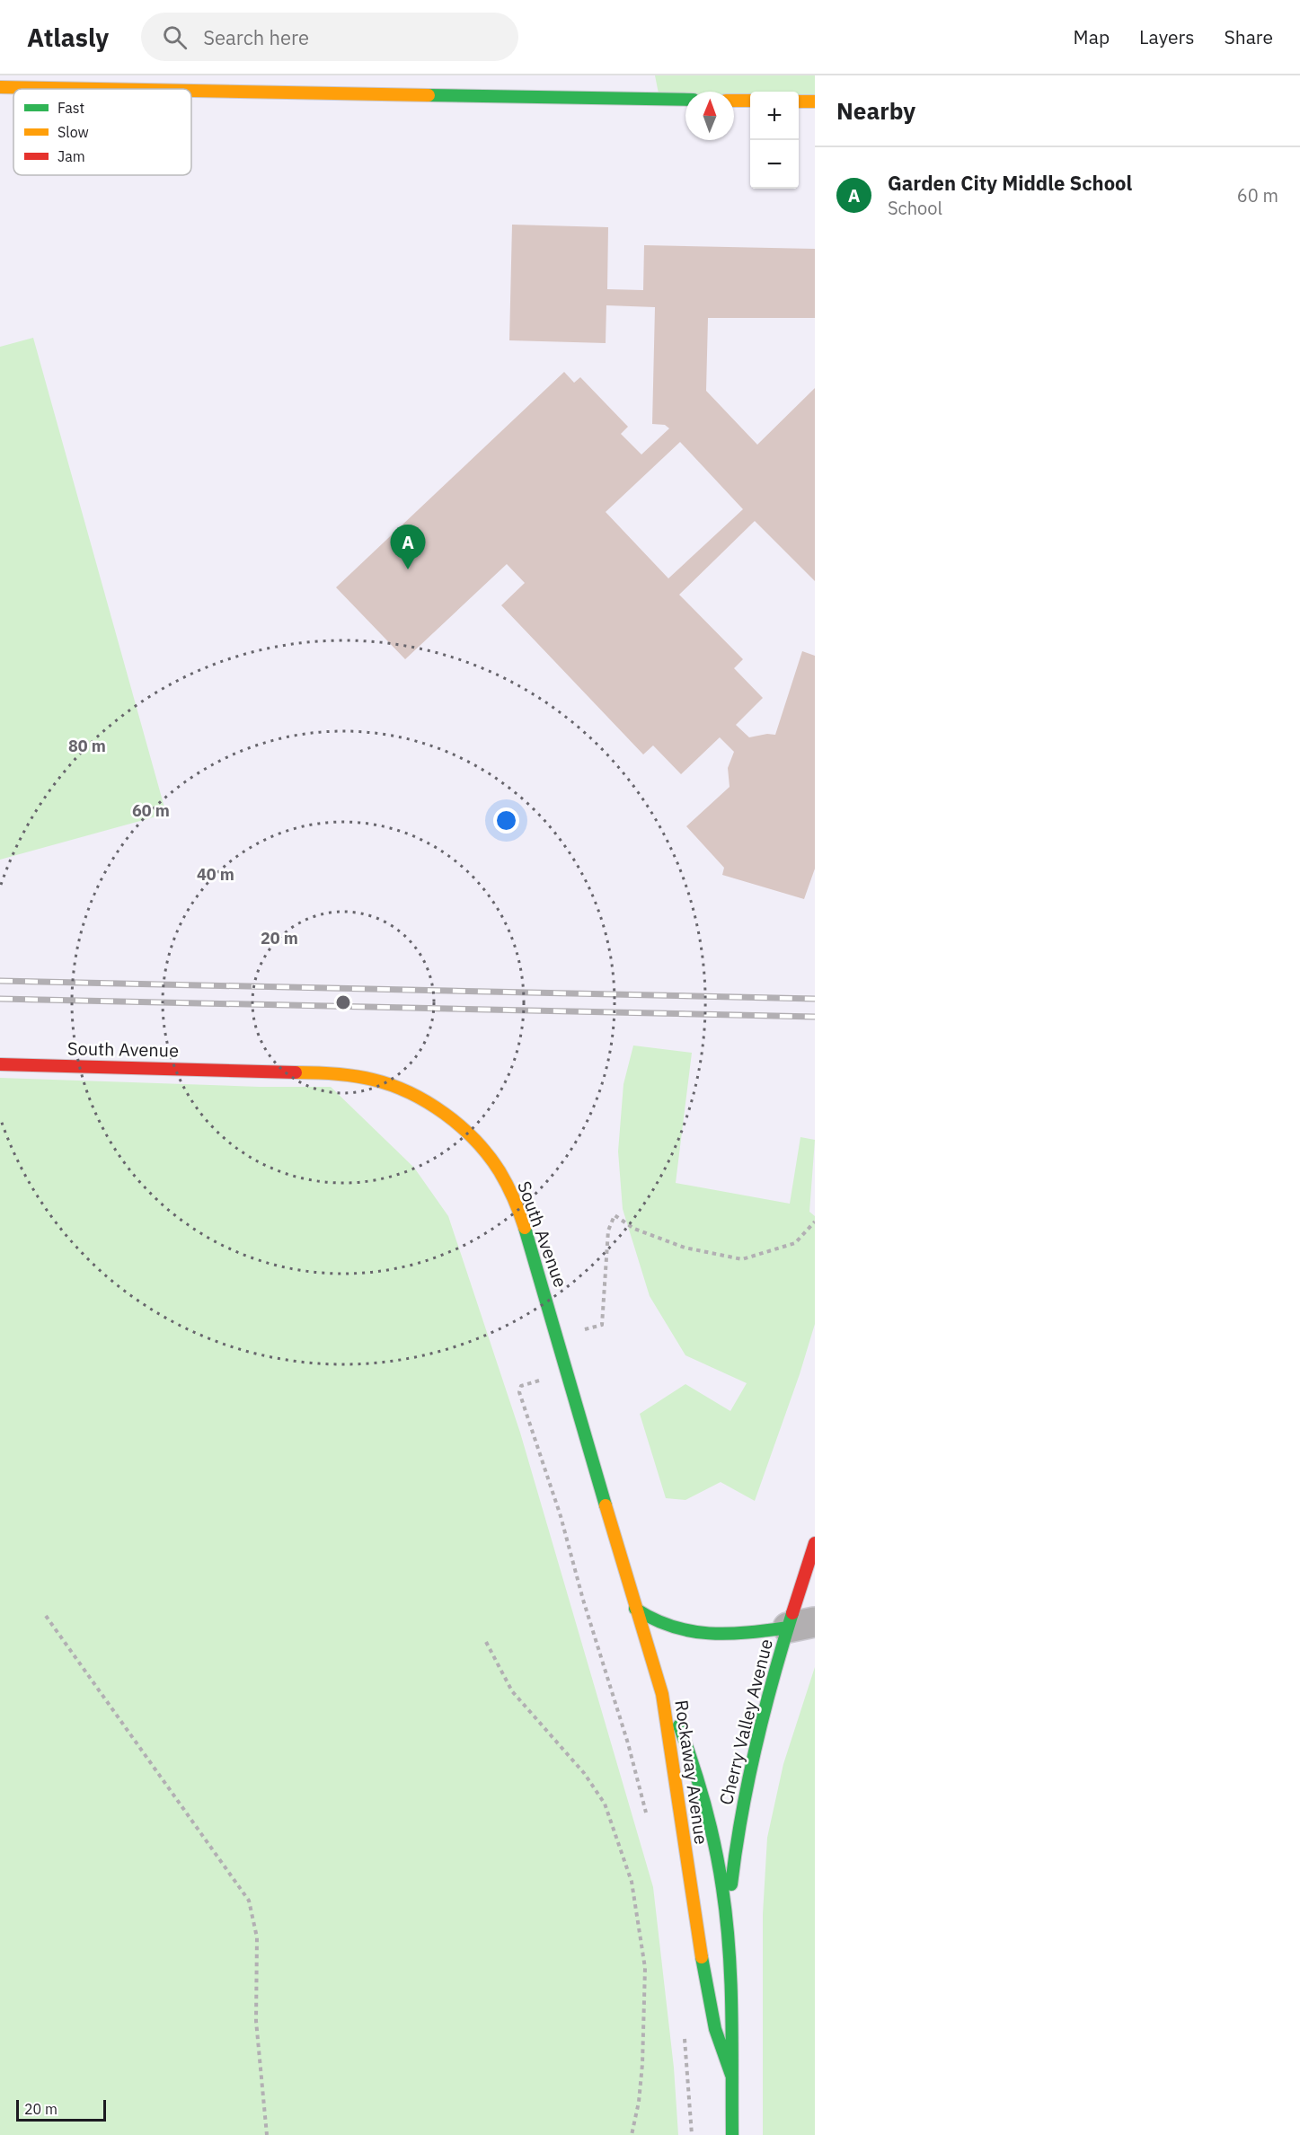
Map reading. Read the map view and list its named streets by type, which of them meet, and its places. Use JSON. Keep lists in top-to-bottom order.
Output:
{
  "streets": {
    "street": ["South Avenue", "Cherry Valley Avenue", "Rockaway Avenue"]
  },
  "crossings": [
    ["South Avenue", "Rockaway Avenue"],
    ["Cherry Valley Avenue", "Rockaway Avenue"]
  ],
  "legend": ["Fast", "Slow", "Jam"],
  "scale_bar": "20 m",
  "north": "top",
  "page": {
    "header": "Atlasly",
    "search": "Search here",
    "nav": ["Map", "Layers", "Share"],
    "heading": "Nearby",
    "map_buttons": ["+", "−"],
    "list": [
      {
        "mark": "A",
        "name": "Garden City Middle School",
        "note": "School",
        "value": "60 m"
      }
    ],
    "pins": "A",
    "scale": "20 m"
  },
  "rings": [
    "80 m",
    "60 m",
    "40 m",
    "20 m"
  ]
}
